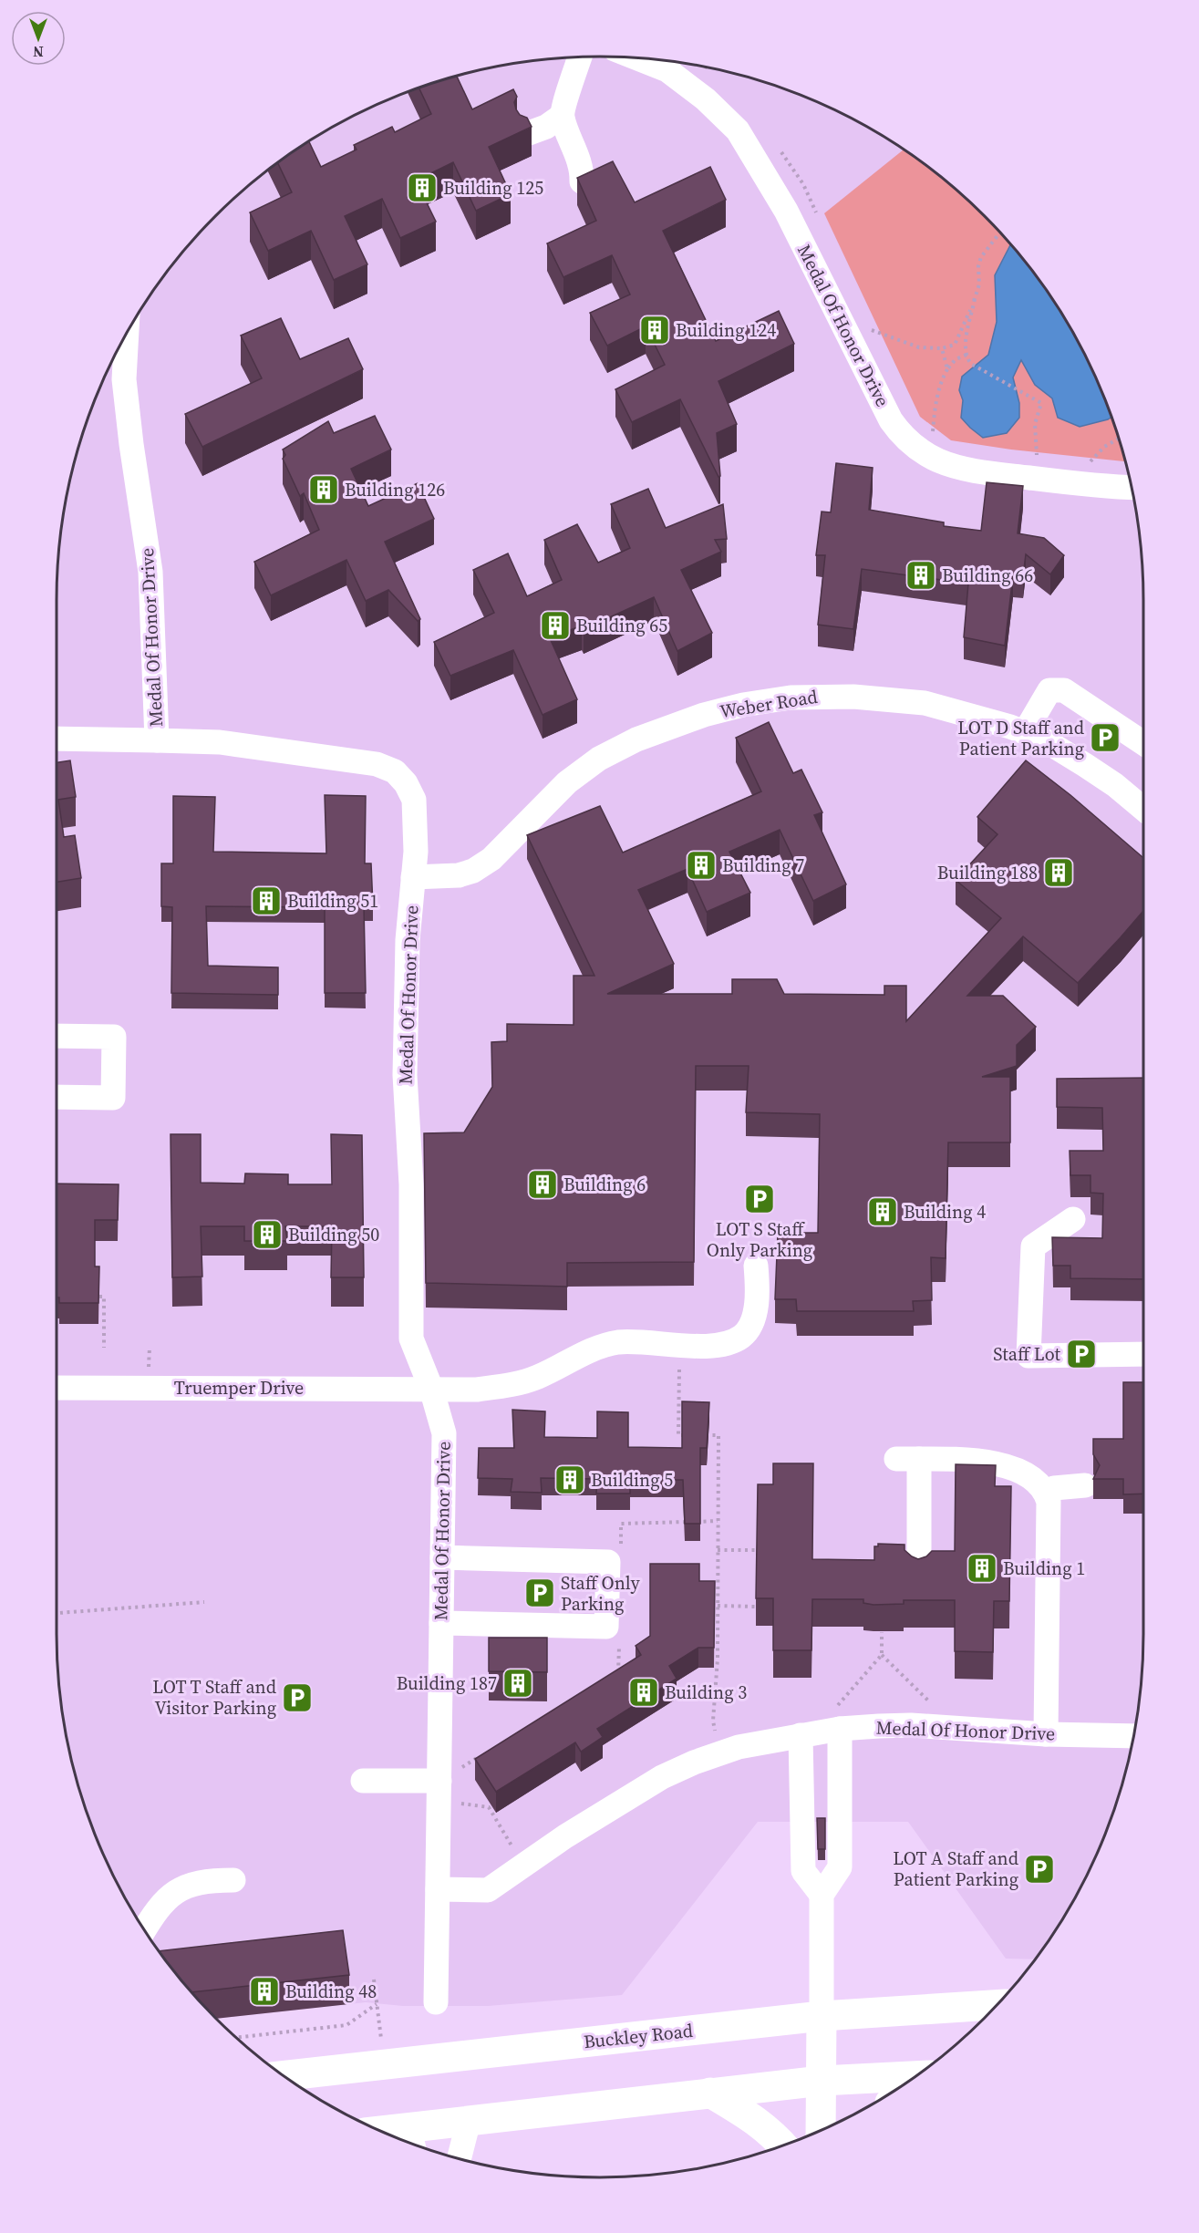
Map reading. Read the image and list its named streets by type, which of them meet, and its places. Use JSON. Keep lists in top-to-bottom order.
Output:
{
  "streets": {
    "main road": ["Buckley Road"],
    "street": ["Medal Of Honor Drive", "Weber Road", "Truemper Drive"]
  },
  "crossings": [
    ["Medal Of Honor Drive", "Weber Road"],
    ["Medal Of Honor Drive", "Truemper Drive"]
  ],
  "places": {
    "building": [
      "Building 125",
      "Building 124",
      "Building 126",
      "Building 66",
      "Building 65",
      "Building 7",
      "Building 188",
      "Building 51",
      "Building 6",
      "Building 4",
      "Building 50",
      "Building 5",
      "Building 1",
      "Building 187",
      "Building 3",
      "Building 48"
    ],
    "parking": [
      "LOT D Staff and Patient Parking",
      "LOT S Staff Only Parking",
      "Staff Lot",
      "Staff Only Parking",
      "LOT T Staff and Visitor Parking",
      "LOT A Staff and Patient Parking"
    ]
  },
  "north": "bottom"
}
